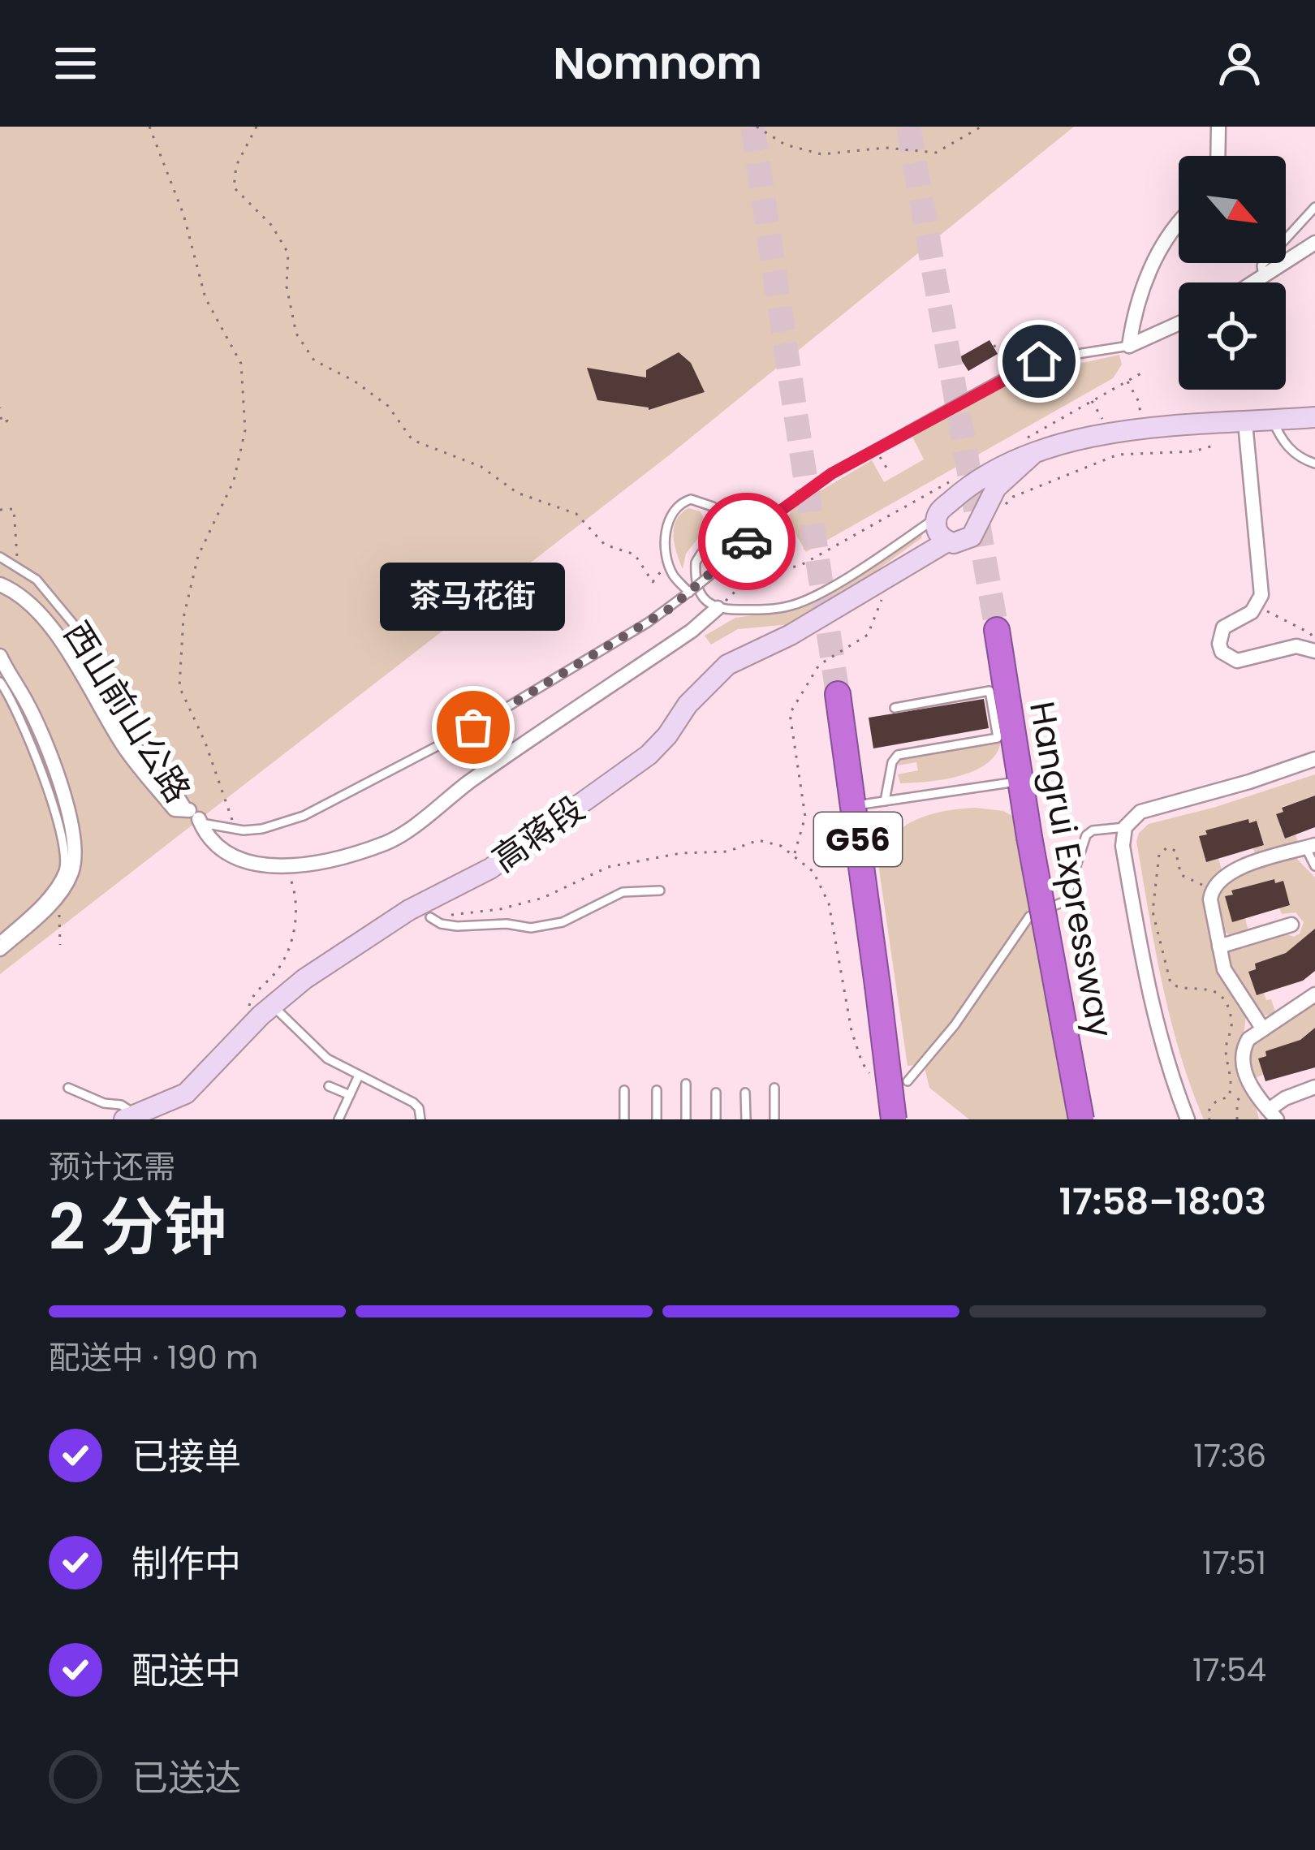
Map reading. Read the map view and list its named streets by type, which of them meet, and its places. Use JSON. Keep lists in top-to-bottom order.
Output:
{
  "streets": {
    "highway": ["G56", "Hangrui Expressway"],
    "main road": ["高蒋段"],
    "lane": ["西山前山公路"]
  },
  "places": ["茶马花街"],
  "north": "bottom right",
  "page": {
    "header": "Nomnom",
    "bubble": "茶马花街",
    "heading": ["2 分钟", "预计还需", "17:58–18:03"],
    "bar": "配送中 · 190 m",
    "list": [
      ["已接单", "17:36"],
      ["制作中", "17:51"],
      ["配送中", "17:54"],
      "已送达"
    ]
  }
}
